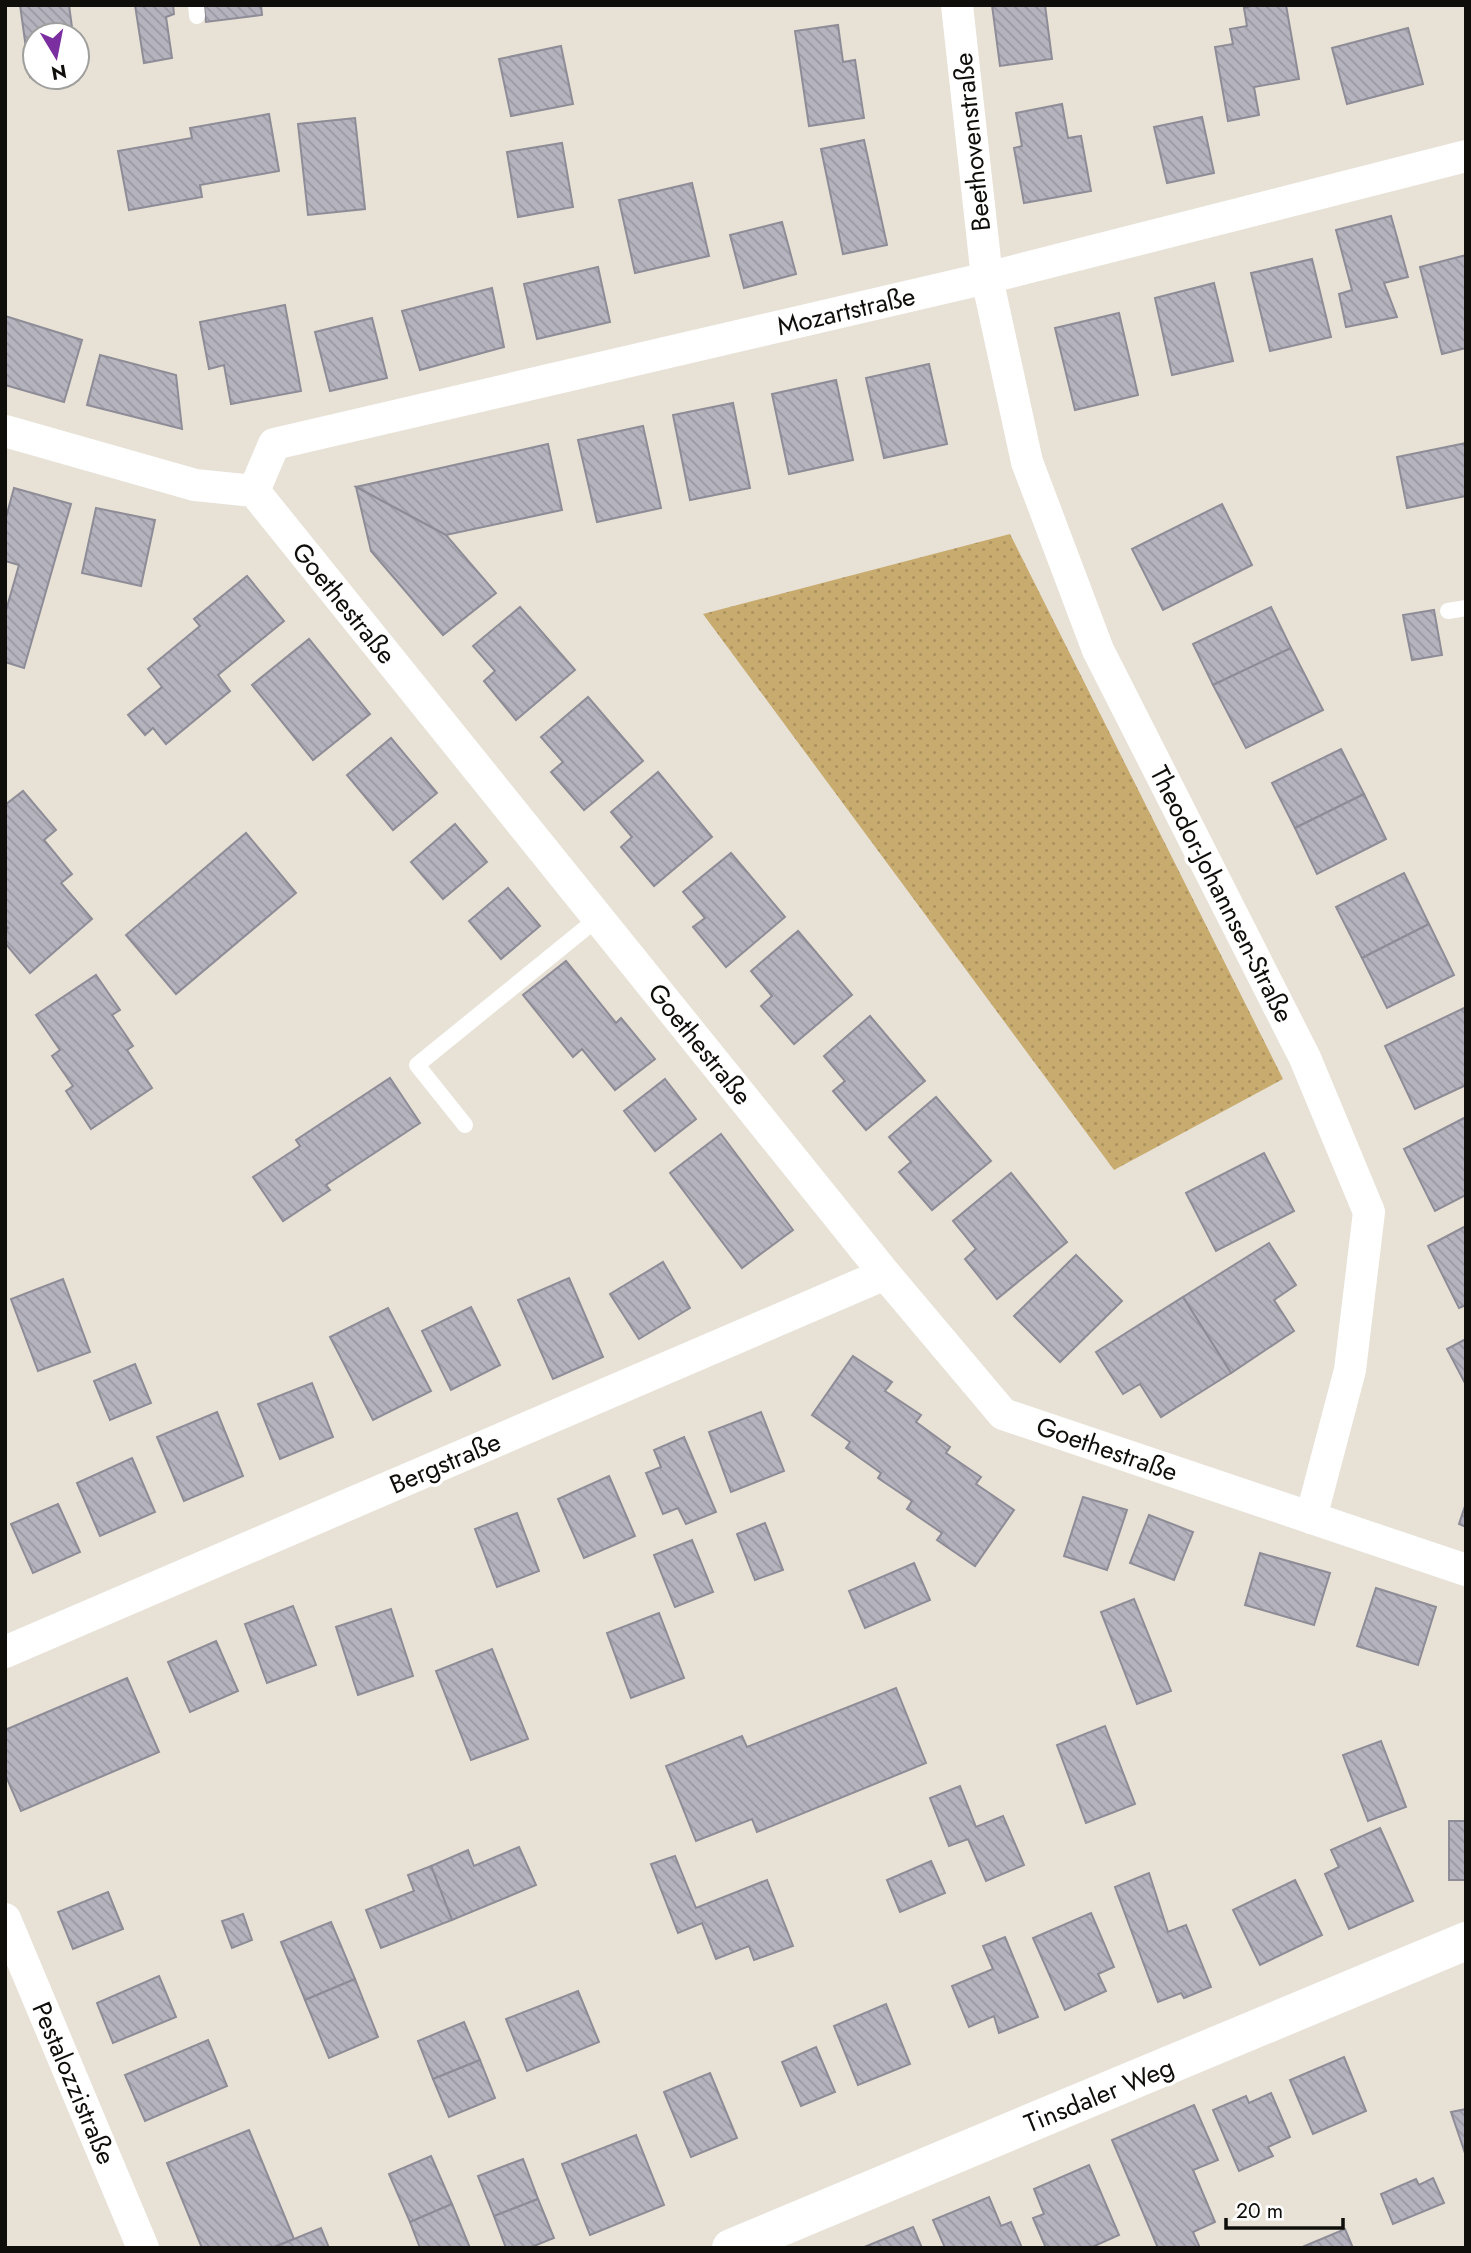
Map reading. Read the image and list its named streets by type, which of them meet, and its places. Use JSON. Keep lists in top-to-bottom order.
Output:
{
  "streets": {
    "street": [
      "Beethovenstraße",
      "Mozartstraße",
      "Goethestraße",
      "Theodor-Johannsen-Straße",
      "Bergstraße",
      "Pestalozzistraße",
      "Tinsdaler Weg"
    ]
  },
  "crossings": [
    ["Beethovenstraße", "Mozartstraße"],
    ["Beethovenstraße", "Theodor-Johannsen-Straße"],
    ["Mozartstraße", "Goethestraße"],
    ["Mozartstraße", "Theodor-Johannsen-Straße"],
    ["Goethestraße", "Theodor-Johannsen-Straße"],
    ["Goethestraße", "Bergstraße"]
  ],
  "scale_bar": "20 m",
  "north": "bottom"
}
